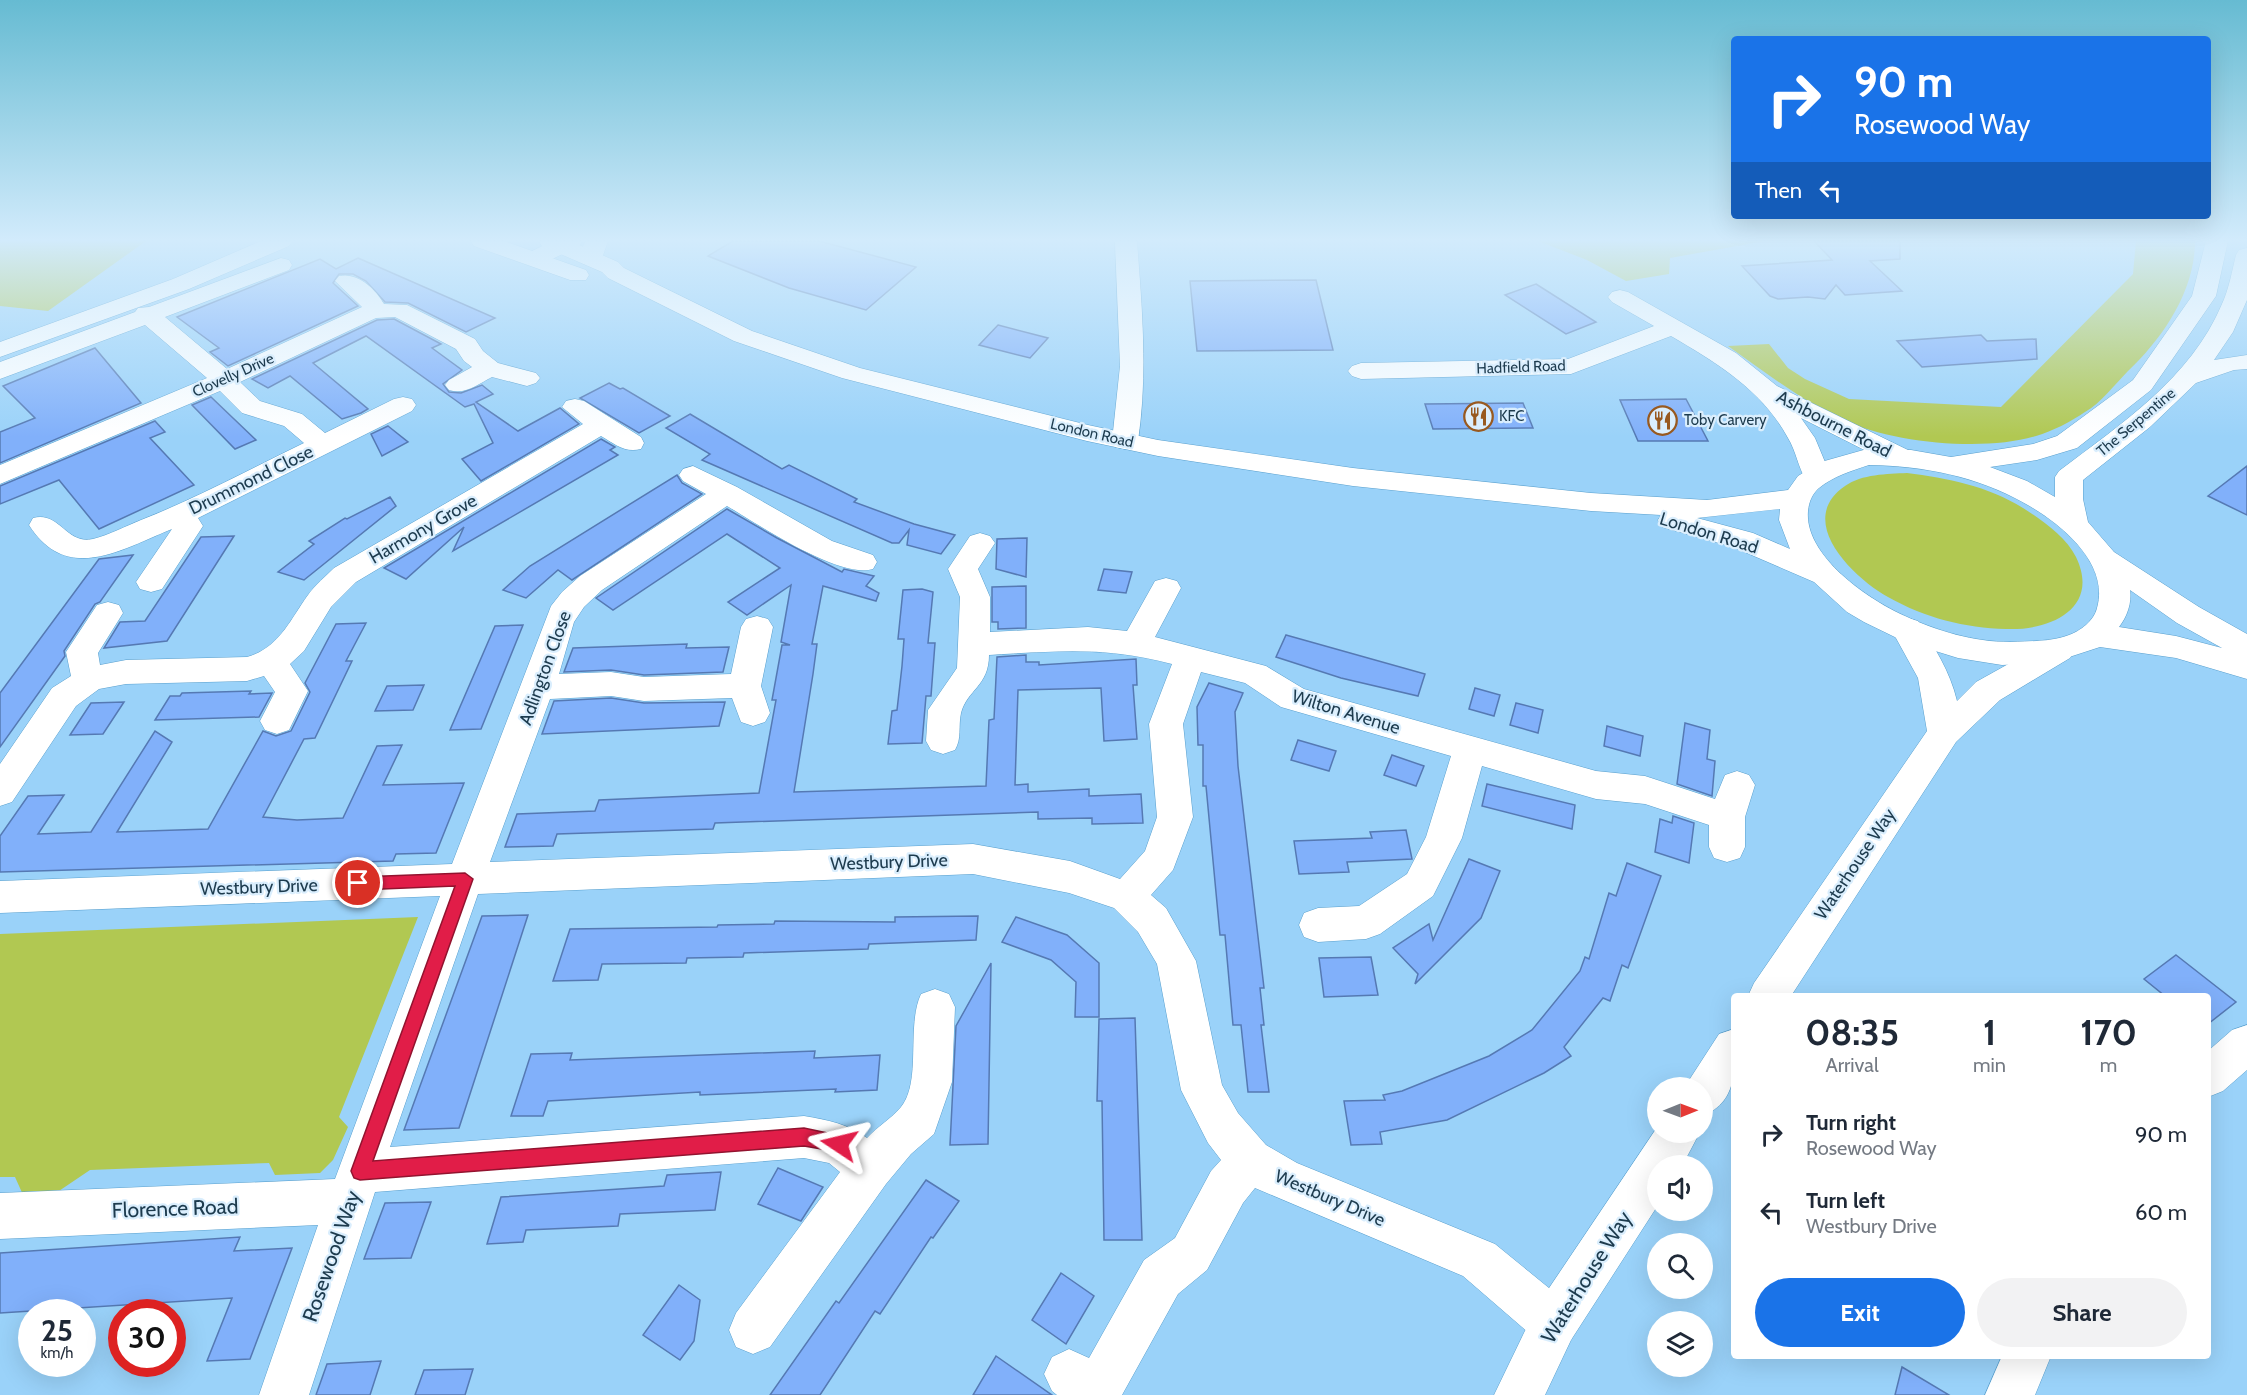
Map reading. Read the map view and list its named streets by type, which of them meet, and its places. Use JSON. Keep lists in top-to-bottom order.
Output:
{
  "streets": {
    "street": [
      "Hadfield Road",
      "Clovelly Drive",
      "The Serpentine",
      "Ashbourne Road",
      "London Road",
      "Drummond Close",
      "Harmony Grove",
      "Adlington Close",
      "Wilton Avenue",
      "Westbury Drive",
      "Waterhouse Way",
      "Florence Road",
      "Rosewood Way"
    ]
  },
  "crossings": [
    ["Hadfield Road", "Ashbourne Road"],
    ["Clovelly Drive", "Drummond Close"],
    ["Adlington Close", "Westbury Drive"],
    ["Adlington Close", "Rosewood Way"],
    ["Westbury Drive", "Waterhouse Way"],
    ["Westbury Drive", "Rosewood Way"],
    ["Florence Road", "Rosewood Way"]
  ],
  "places": {
    "restaurant": ["KFC", "Toby Carvery"]
  },
  "north": "right",
  "page": {
    "turn": ["90 m", "Rosewood Way"],
    "then": "Then",
    "eta": [
      "08:35",
      "Arrival",
      "1",
      "min",
      "170",
      "m"
    ],
    "list": [
      {
        "name": "Turn right",
        "note": "Rosewood Way",
        "value": "90 m"
      },
      {
        "name": "Turn left",
        "note": "Westbury Drive",
        "value": "60 m"
      }
    ],
    "buttons": ["Exit", "Share"],
    "speed": "25 km/h",
    "limit": "30"
  }
}
